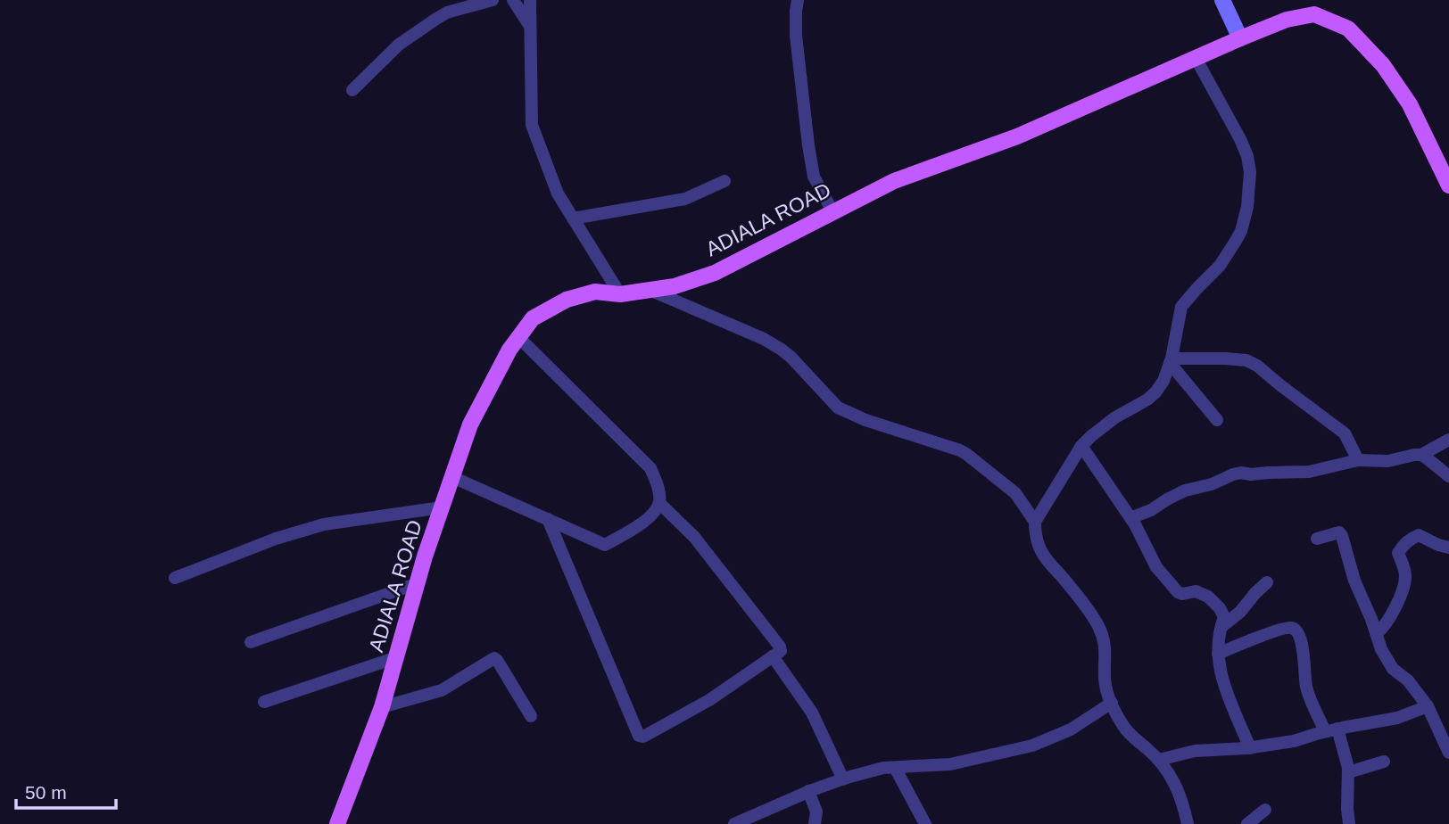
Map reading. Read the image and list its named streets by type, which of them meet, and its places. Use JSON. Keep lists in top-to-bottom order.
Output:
{
  "streets": {
    "main road": ["ADIALA ROAD"]
  },
  "scale_bar": "50 m"
}
